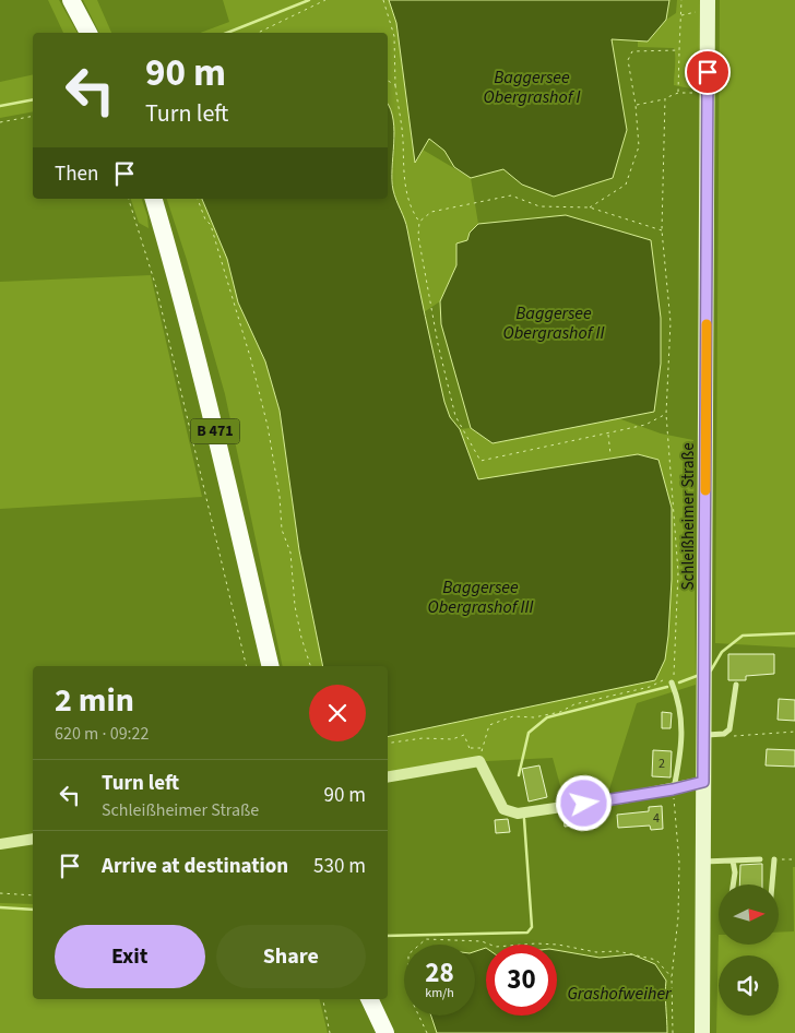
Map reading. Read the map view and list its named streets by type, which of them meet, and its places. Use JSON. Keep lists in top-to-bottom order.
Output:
{
  "streets": {
    "highway": ["B 471"],
    "main road": ["Schleißheimer Straße"]
  },
  "water": [
    "Baggersee Obergrashof I",
    "Baggersee Obergrashof II",
    "Baggersee Obergrashof III",
    "Grashofweiher"
  ],
  "house_numbers": ["2", "4"],
  "north": "right",
  "page": {
    "turn": ["90 m", "Turn left"],
    "then": "Then",
    "heading": ["2 min", "620 m · 09:22"],
    "list": [
      {
        "name": "Turn left",
        "note": "Schleißheimer Straße",
        "value": "90 m"
      },
      {
        "name": "Arrive at destination",
        "value": "530 m"
      }
    ],
    "buttons": ["Exit", "Share"],
    "speed": "28 km/h",
    "limit": "30"
  }
}
